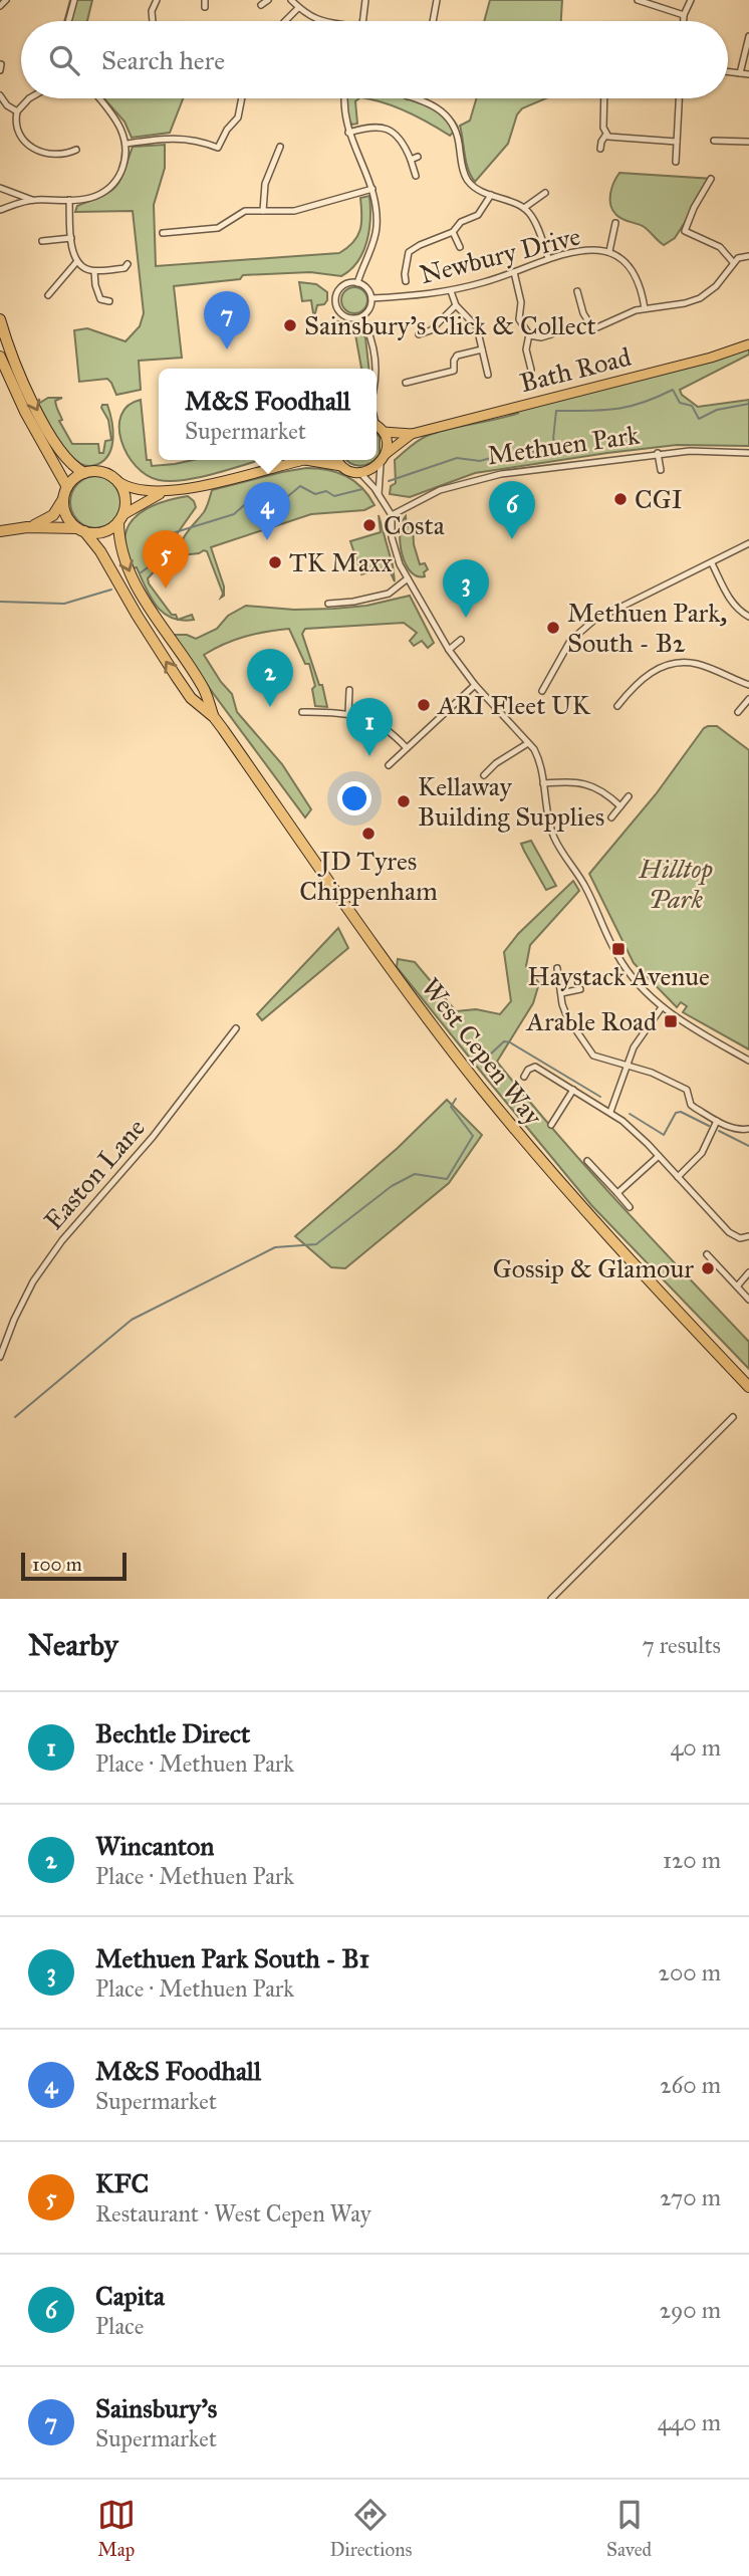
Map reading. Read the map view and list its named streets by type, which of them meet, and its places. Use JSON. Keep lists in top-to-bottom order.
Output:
{
  "streets": {
    "highway": ["West Cepen Way"],
    "main road": ["Bath Road"],
    "street": ["Newbury Drive", "Methuen Park", "Easton Lane"]
  },
  "parks": ["Hilltop Park"],
  "places": {
    "other": [
      "Sainsbury's Click & Collect",
      "CGI",
      "Costa",
      "TK Maxx",
      "Methuen Park, South - B2",
      "ARI Fleet UK",
      "Kellaway Building Supplies",
      "JD Tyres Chippenham",
      "Gossip & Glamour"
    ],
    "transit": ["Haystack Avenue", "Arable Road"]
  },
  "scale_bar": "100 m",
  "page": {
    "search": "Search here",
    "pins": [
      "7",
      "6",
      "4",
      "5",
      "3",
      "2",
      "1"
    ],
    "popup": ["M&S Foodhall", "Supermarket"],
    "scale": "100 m",
    "heading": ["Nearby", "7 results"],
    "list": [
      {
        "mark": "1",
        "name": "Bechtle Direct",
        "note": "Place · Methuen Park",
        "value": "40 m"
      },
      {
        "mark": "2",
        "name": "Wincanton",
        "note": "Place · Methuen Park",
        "value": "120 m"
      },
      {
        "mark": "3",
        "name": "Methuen Park South - B1",
        "note": "Place · Methuen Park",
        "value": "200 m"
      },
      {
        "mark": "4",
        "name": "M&S Foodhall",
        "note": "Supermarket",
        "value": "260 m"
      },
      {
        "mark": "5",
        "name": "KFC",
        "note": "Restaurant · West Cepen Way",
        "value": "270 m"
      },
      {
        "mark": "6",
        "name": "Capita",
        "note": "Place",
        "value": "290 m"
      },
      {
        "mark": "7",
        "name": "Sainsbury's",
        "note": "Supermarket",
        "value": "440 m"
      }
    ],
    "nav": ["Map", "Directions", "Saved"]
  }
}
